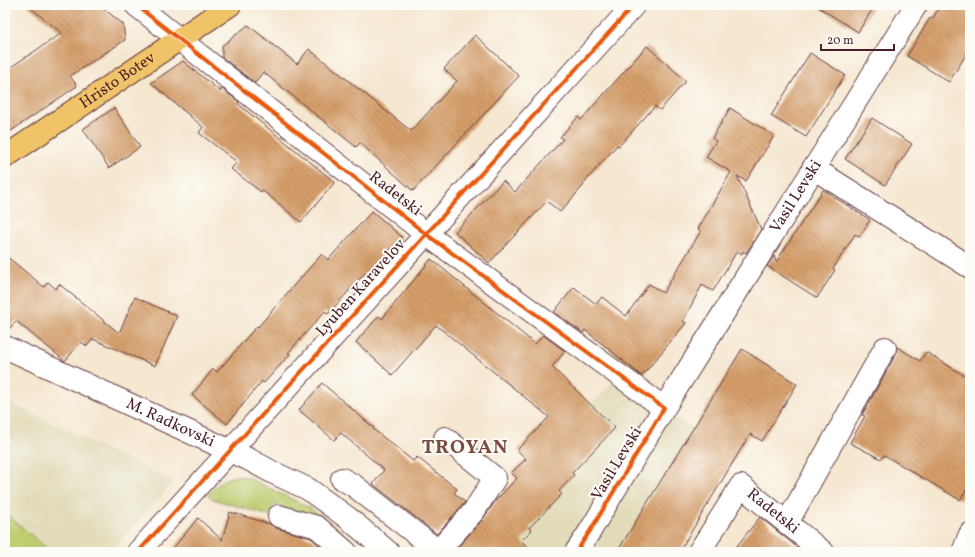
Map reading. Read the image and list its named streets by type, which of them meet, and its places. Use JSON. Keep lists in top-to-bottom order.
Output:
{
  "streets": {
    "main road": ["Hristo Botev"],
    "street": [
      "Radetski",
      "Vasil Levski",
      "Lyuben Karavelov",
      "M. Radkovski"
    ]
  },
  "crossings": [
    ["Hristo Botev", "Radetski"],
    ["Radetski", "Vasil Levski"],
    ["Radetski", "Lyuben Karavelov"],
    ["Lyuben Karavelov", "M. Radkovski"]
  ],
  "districts": ["TROYAN"],
  "scale_bar": "20 m"
}
